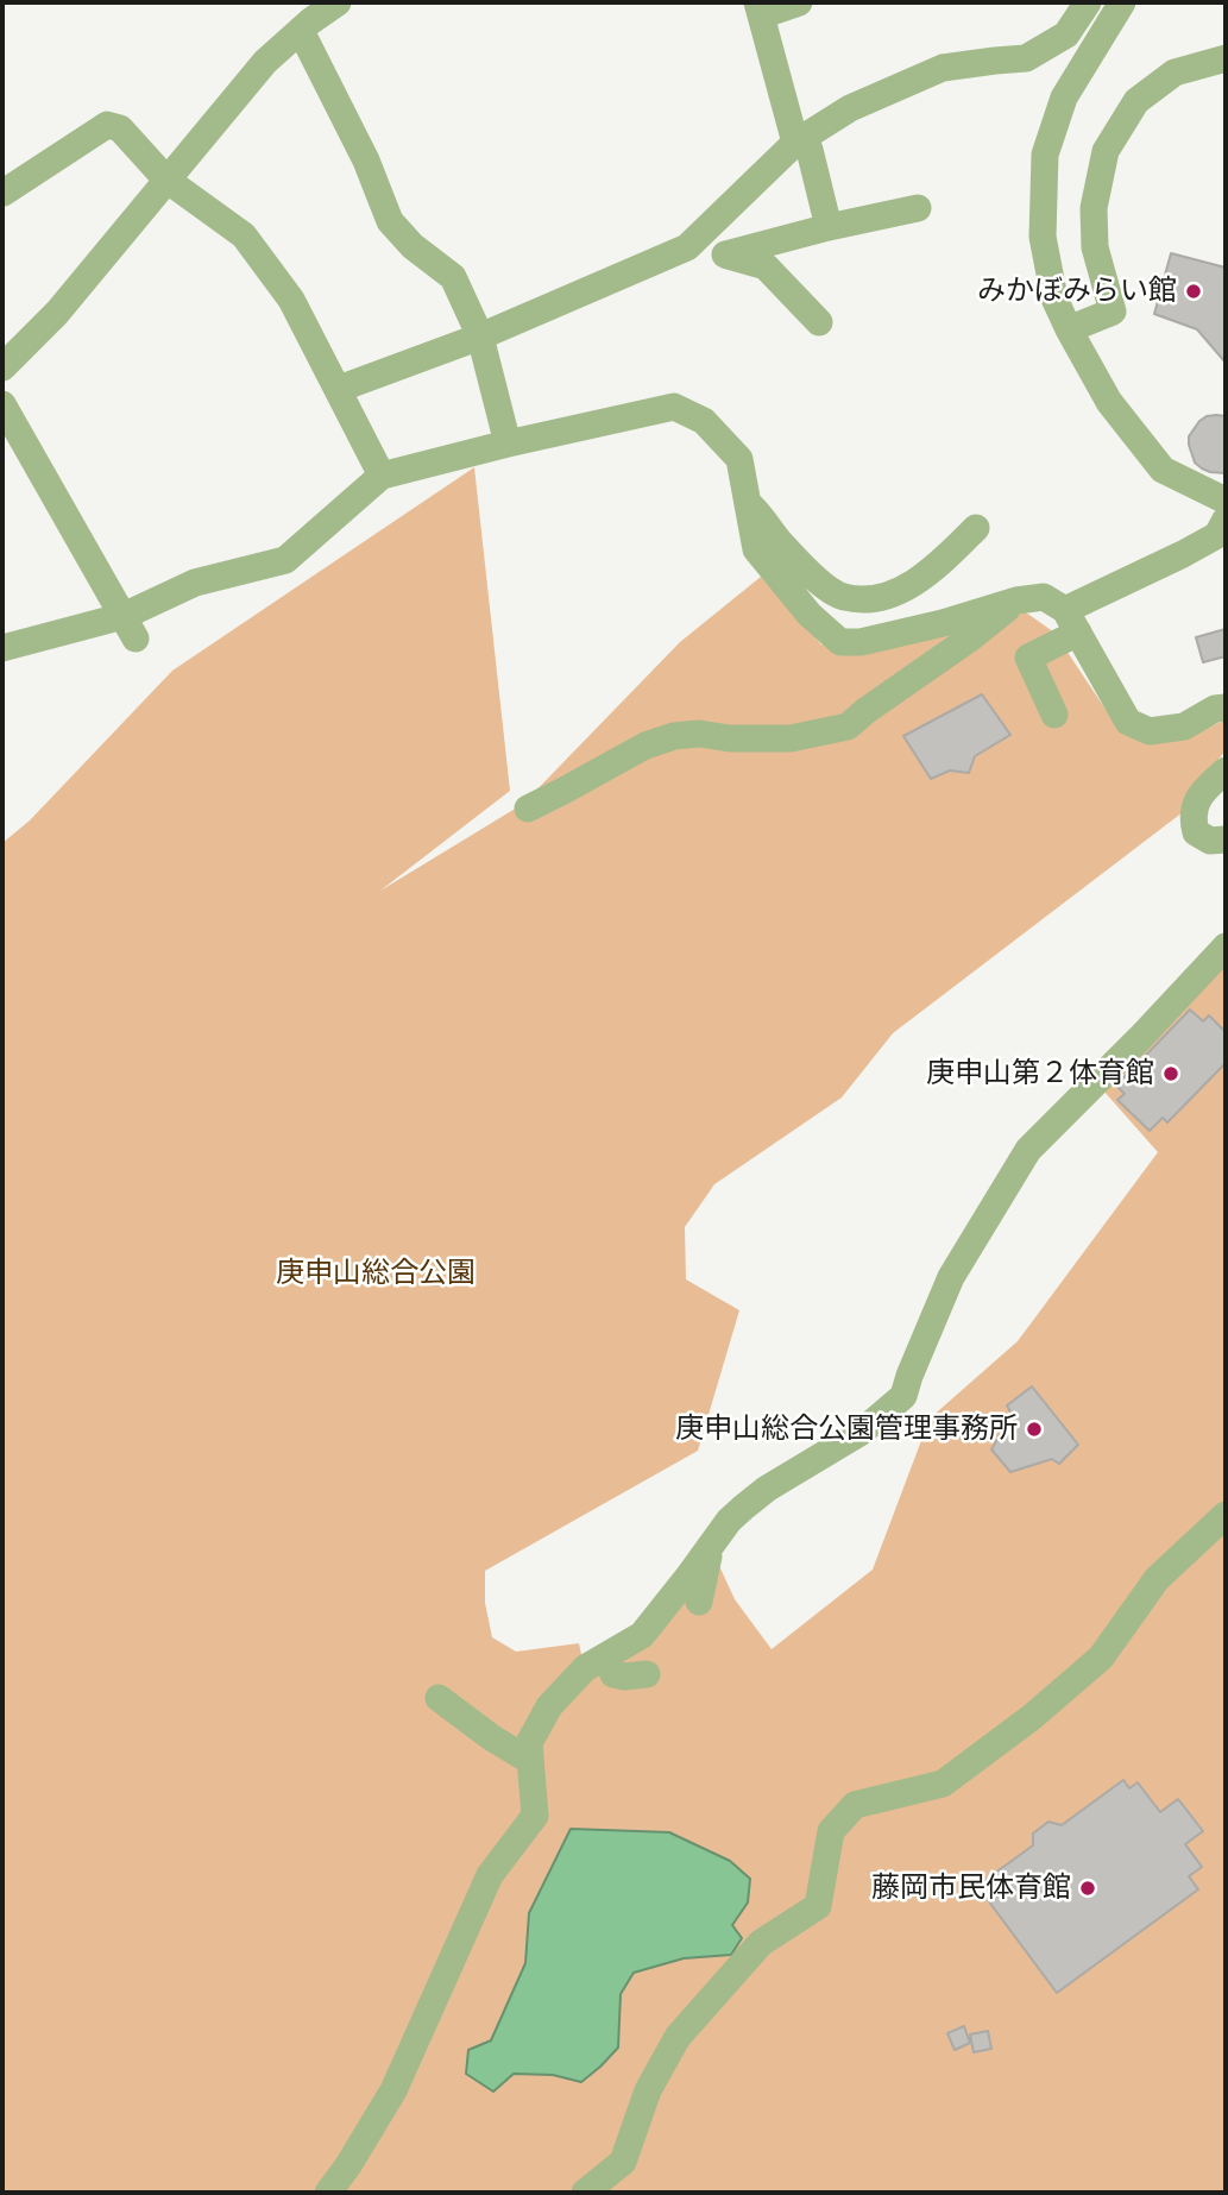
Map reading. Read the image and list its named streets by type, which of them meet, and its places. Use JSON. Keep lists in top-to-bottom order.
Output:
{
  "parks": ["庚申山総合公園"],
  "places": [
    "みかぼみらい館",
    "庚申山第２体育館",
    "庚申山総合公園管理事務所",
    "藤岡市民体育館"
  ]
}
